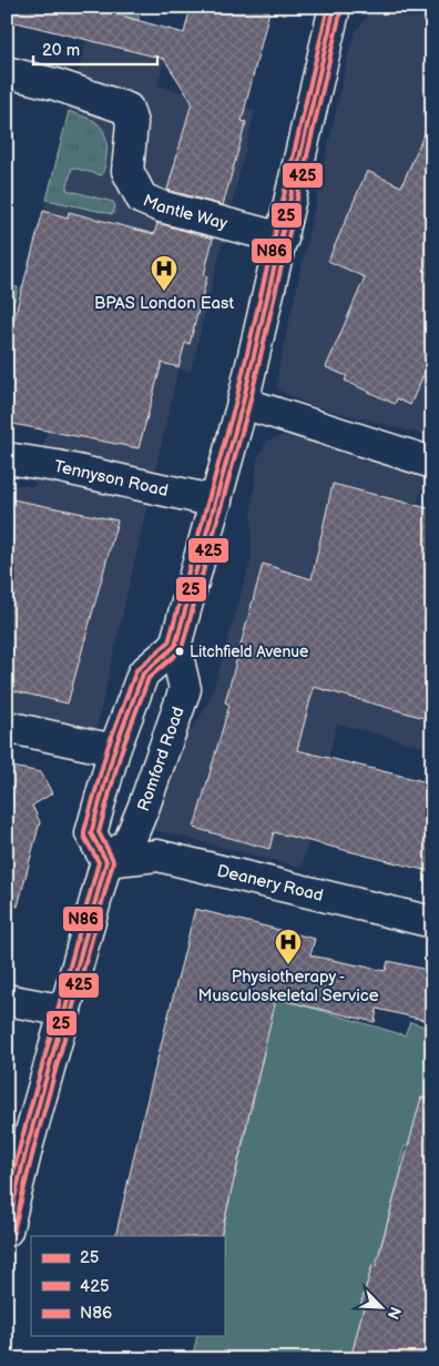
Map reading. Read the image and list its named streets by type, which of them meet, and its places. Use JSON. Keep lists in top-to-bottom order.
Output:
{
  "streets": {
    "main road": [
      "Mantle Way",
      "Tennyson Road",
      "Romford Road",
      "Deanery Road"
    ]
  },
  "crossings": [
    ["Mantle Way", "Romford Road"],
    ["Tennyson Road", "Romford Road"],
    ["Romford Road", "Deanery Road"]
  ],
  "places": {
    "hospital": ["BPAS London East", "Physiotherapy - Musculoskeletal Service"],
    "other": ["Litchfield Avenue"]
  },
  "lines": ["transit line 25", "transit line N86", "transit line 425"],
  "legend": ["25", "425", "N86"],
  "scale_bar": "20 m",
  "north": "bottom right"
}
